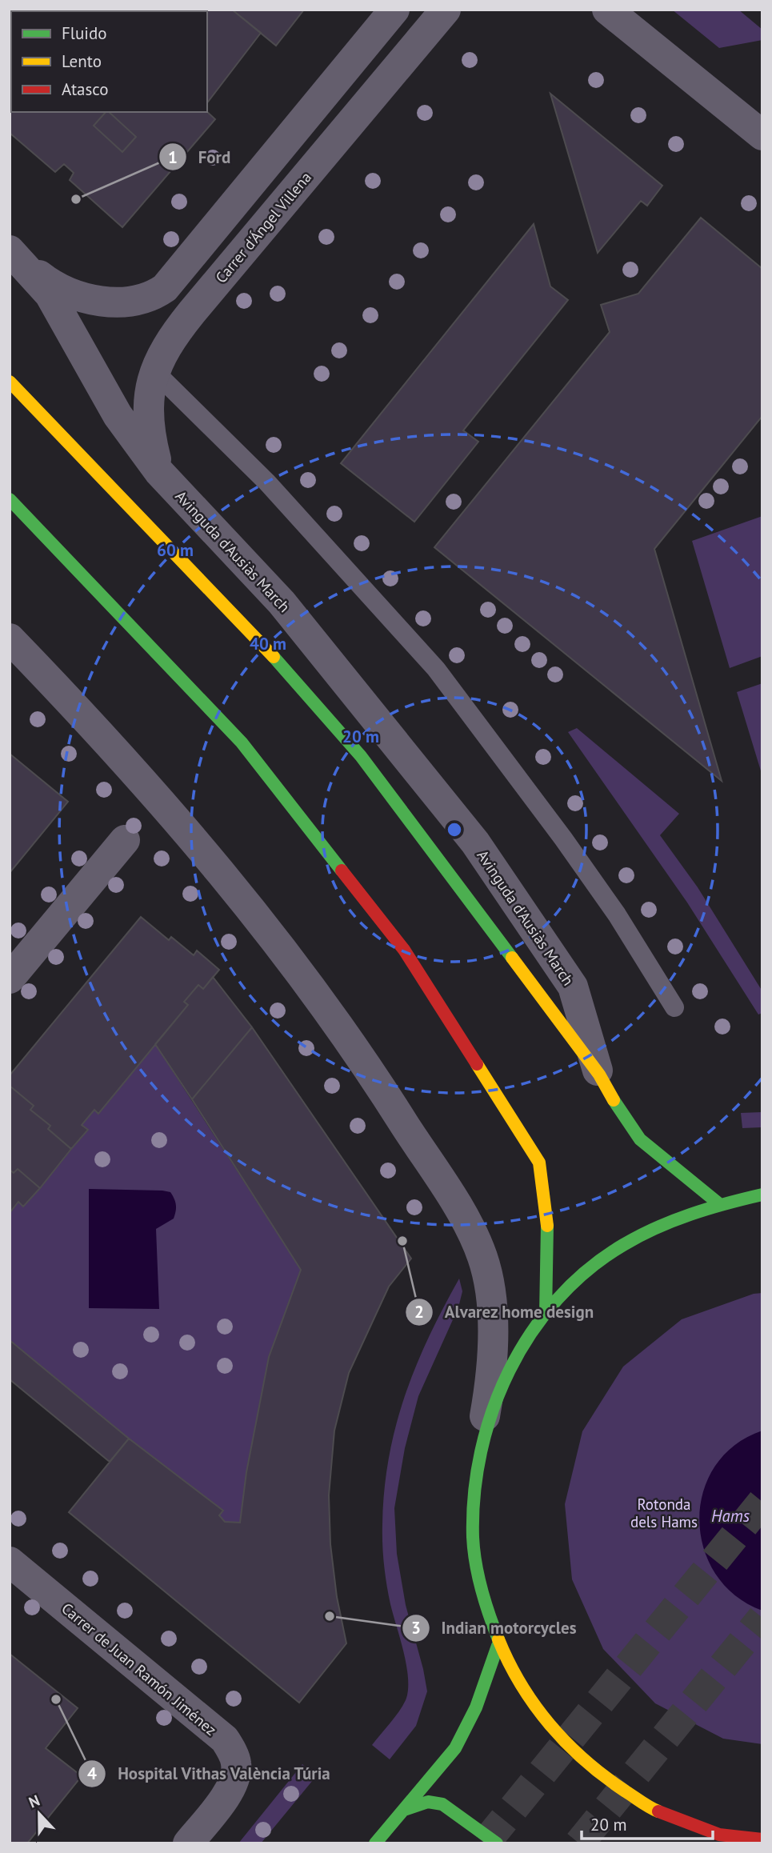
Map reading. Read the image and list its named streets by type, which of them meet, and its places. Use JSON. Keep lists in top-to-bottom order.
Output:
{
  "streets": {
    "main road": ["Avinguda d'Ausiàs March"],
    "street": ["Carrer d'Ángel Villena", "Carrer de Juan Ramón Jiménez"]
  },
  "crossings": [
    ["Carrer d'Ángel Villena", "Avinguda d'Ausiàs March"]
  ],
  "water": ["Hams"],
  "parks": ["Rotonda dels Hams"],
  "places": [
    "Ford",
    "Alvarez home design",
    "Indian motorcycles",
    "Hospital Vithas València Túria"
  ],
  "legend": ["Fluido", "Lento", "Atasco"],
  "scale_bar": "20 m",
  "north": "top",
  "rings": ["60 m", "40 m", "20 m"]
}
